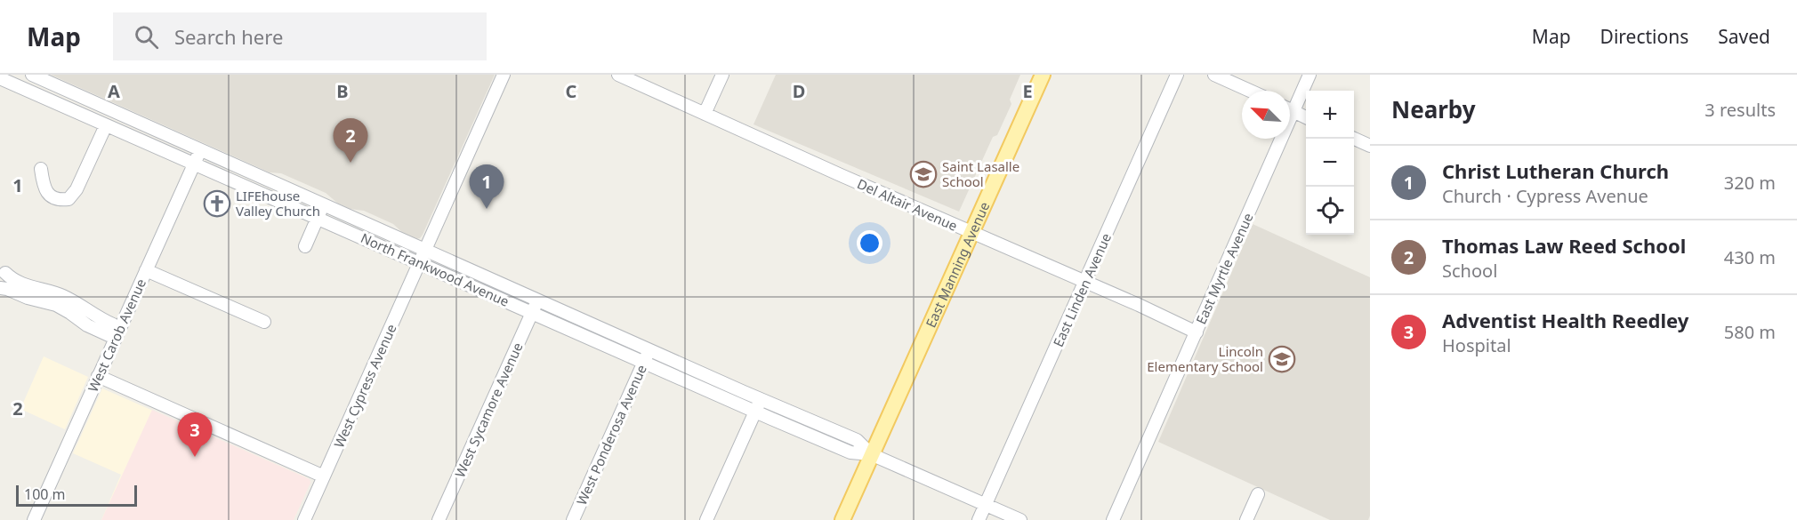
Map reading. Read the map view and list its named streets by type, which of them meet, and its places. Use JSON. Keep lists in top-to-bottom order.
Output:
{
  "streets": {
    "main road": ["East Manning Avenue"],
    "street": [
      "Del Altair Avenue",
      "East Myrtle Avenue",
      "North Frankwood Avenue",
      "East Linden Avenue",
      "West Carob Avenue",
      "West Cypress Avenue",
      "West Sycamore Avenue",
      "West Ponderosa Avenue"
    ]
  },
  "crossings": [
    ["Del Altair Avenue", "East Manning Avenue"],
    ["Del Altair Avenue", "East Myrtle Avenue"],
    ["Del Altair Avenue", "East Linden Avenue"],
    ["East Manning Avenue", "North Frankwood Avenue"],
    ["North Frankwood Avenue", "East Linden Avenue"],
    ["North Frankwood Avenue", "West Carob Avenue"],
    ["North Frankwood Avenue", "West Cypress Avenue"],
    ["North Frankwood Avenue", "West Sycamore Avenue"],
    ["North Frankwood Avenue", "West Ponderosa Avenue"]
  ],
  "places": {
    "school or university": ["Saint Lasalle School", "Lincoln Elementary School"],
    "church": ["LIFEhouse Valley Church"]
  },
  "scale_bar": "100 m",
  "north": "top left",
  "page": {
    "header": "Map",
    "search": "Search here",
    "nav": ["Map", "Directions", "Saved"],
    "heading": ["Nearby", "3 results"],
    "map_buttons": ["+", "−"],
    "pins": ["2", "1", "3"],
    "list": [
      {
        "mark": "1",
        "name": "Christ Lutheran Church",
        "note": "Church · Cypress Avenue",
        "value": "320 m"
      },
      {
        "mark": "2",
        "name": "Thomas Law Reed School",
        "note": "School",
        "value": "430 m"
      },
      {
        "mark": "3",
        "name": "Adventist Health Reedley",
        "note": "Hospital",
        "value": "580 m"
      }
    ],
    "scale": "100 m"
  },
  "grid": {
    "columns": [
      "A",
      "B",
      "C",
      "D",
      "E"
    ],
    "rows": ["1", "2"]
  }
}
